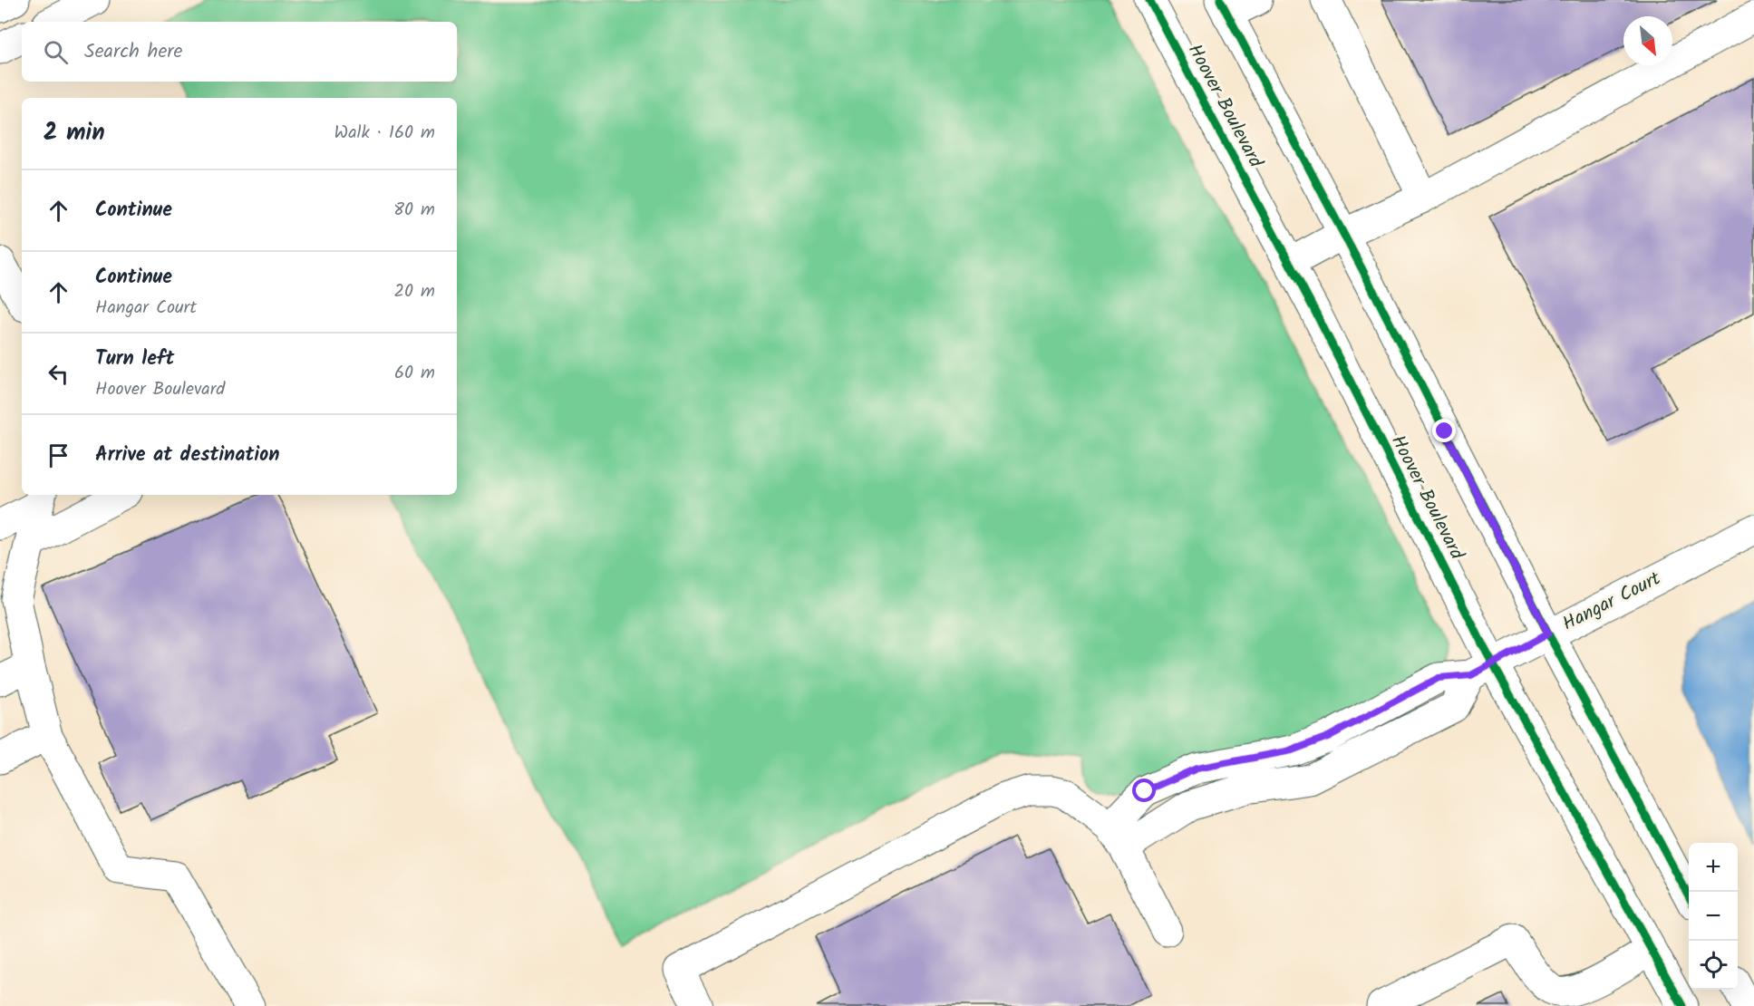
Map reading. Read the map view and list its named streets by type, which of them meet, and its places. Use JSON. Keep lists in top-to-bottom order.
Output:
{
  "streets": {
    "main road": ["Hoover Boulevard", "Hangar Court"]
  },
  "crossings": [
    ["Hoover Boulevard", "Hangar Court"]
  ],
  "north": "bottom right",
  "page": {
    "search": "Search here",
    "heading": ["2 min", "Walk · 160 m"],
    "list": [
      ["Continue", "80 m"],
      ["Continue", "Hangar Court", "20 m"],
      ["Turn left", "Hoover Boulevard", "60 m"],
      "Arrive at destination"
    ],
    "map_buttons": ["+", "−"]
  }
}
